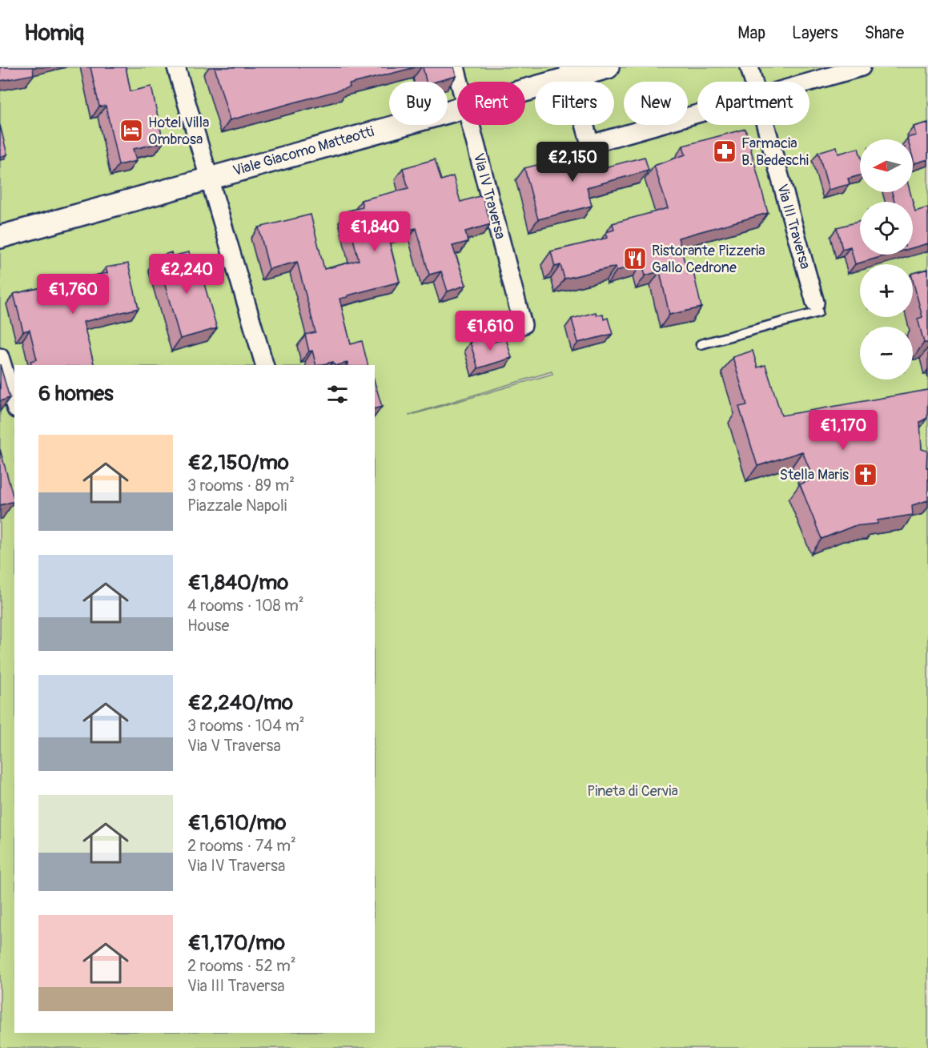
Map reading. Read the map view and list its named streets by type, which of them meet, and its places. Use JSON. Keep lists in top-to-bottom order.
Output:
{
  "streets": {
    "street": ["Viale Giacomo Matteotti", "Via IV Traversa", "Via III Traversa"]
  },
  "parks": ["Pineta di Cervia"],
  "places": {
    "hotel": ["Hotel Villa Ombrosa"],
    "pharmacy": ["Farmacia B. Bedeschi"],
    "restaurant": ["Ristorante Pizzeria Gallo Cedrone"],
    "church": ["Stella Maris"]
  },
  "north": "left",
  "page": {
    "header": "Homiq",
    "nav": ["Map", "Layers", "Share"],
    "chip": [
      "Buy",
      "Rent",
      "Filters",
      "New",
      "Apartment"
    ],
    "map_buttons": ["+", "−"],
    "price": [
      "€2,150",
      "€1,840",
      "€2,240",
      "€1,760",
      "€1,610",
      "€1,170"
    ],
    "heading": "6 homes",
    "list": [
      {
        "name": "€2,150/mo",
        "note": "3 rooms · 89 m² · Piazzale Napoli"
      },
      {
        "name": "€1,840/mo",
        "note": "4 rooms · 108 m² · House"
      },
      {
        "name": "€2,240/mo",
        "note": "3 rooms · 104 m² · Via V Traversa"
      },
      {
        "name": "€1,610/mo",
        "note": "2 rooms · 74 m² · Via IV Traversa"
      },
      {
        "name": "€1,170/mo",
        "note": "2 rooms · 52 m² · Via III Traversa"
      }
    ]
  }
}
